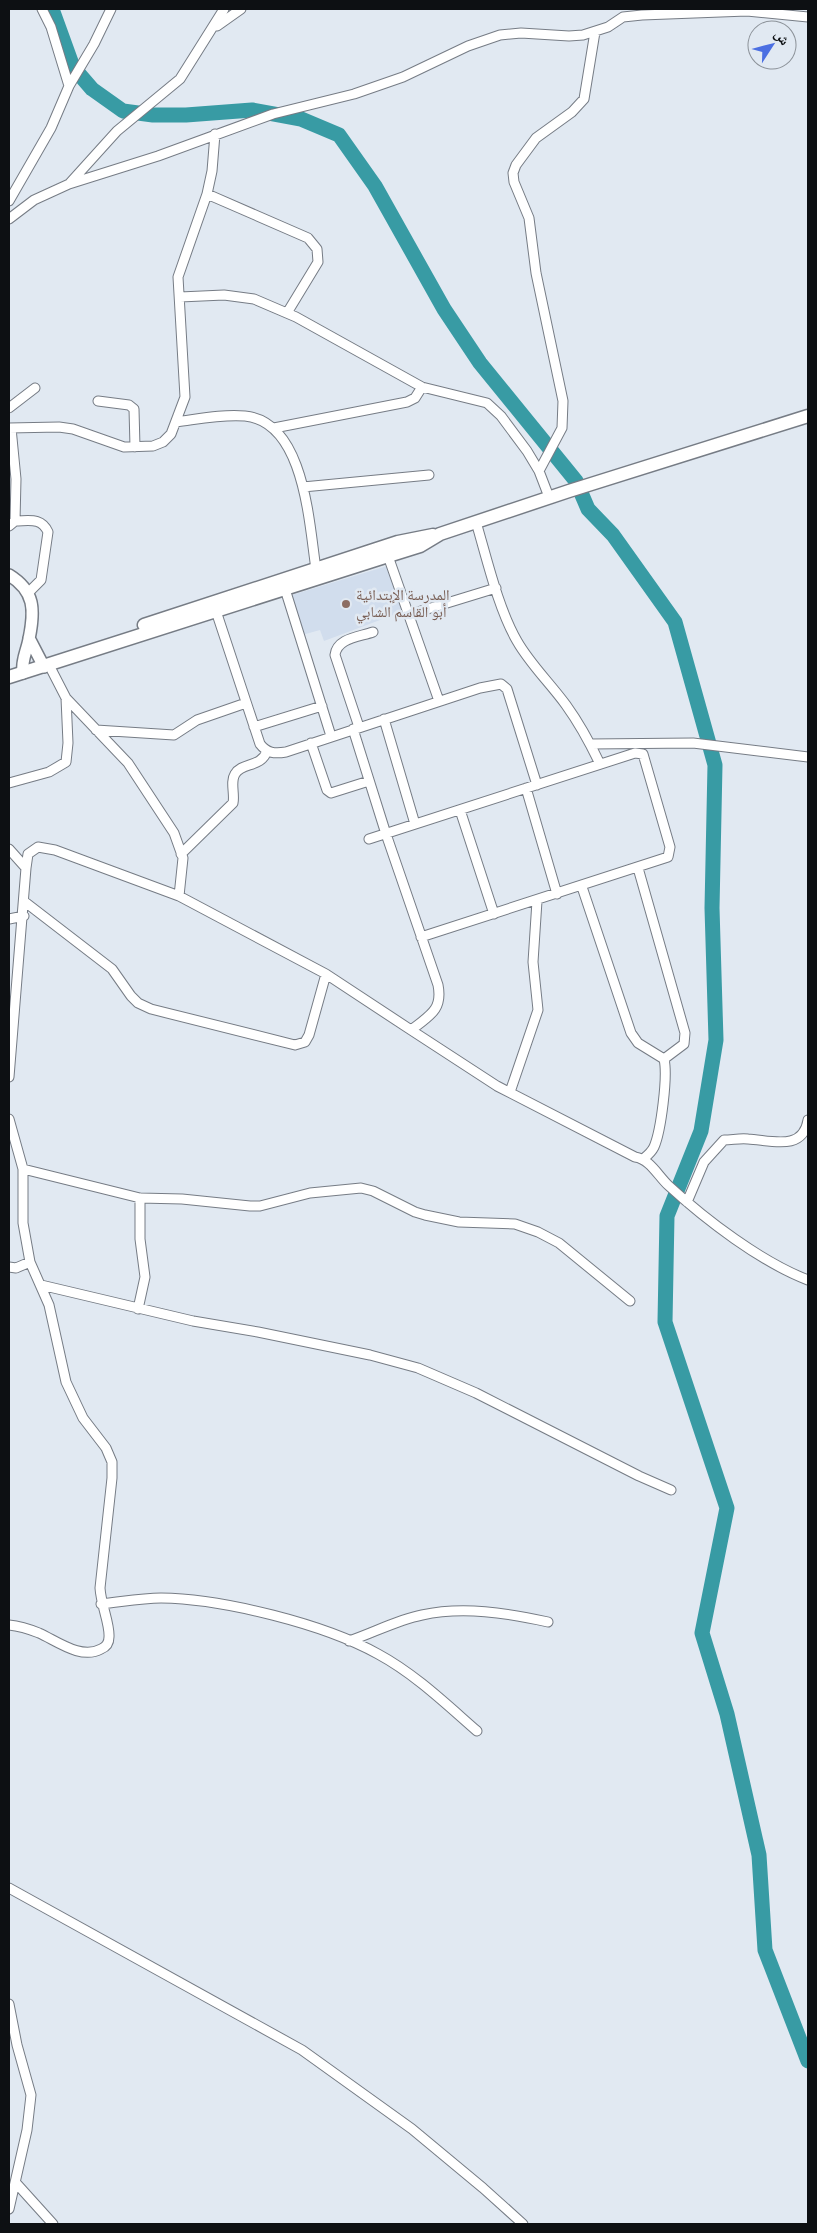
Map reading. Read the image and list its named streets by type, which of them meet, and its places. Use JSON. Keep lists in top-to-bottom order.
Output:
{
  "places": ["المدرسة الإبتدائية أبو القاسم الشابي"],
  "north": "top right"
}
